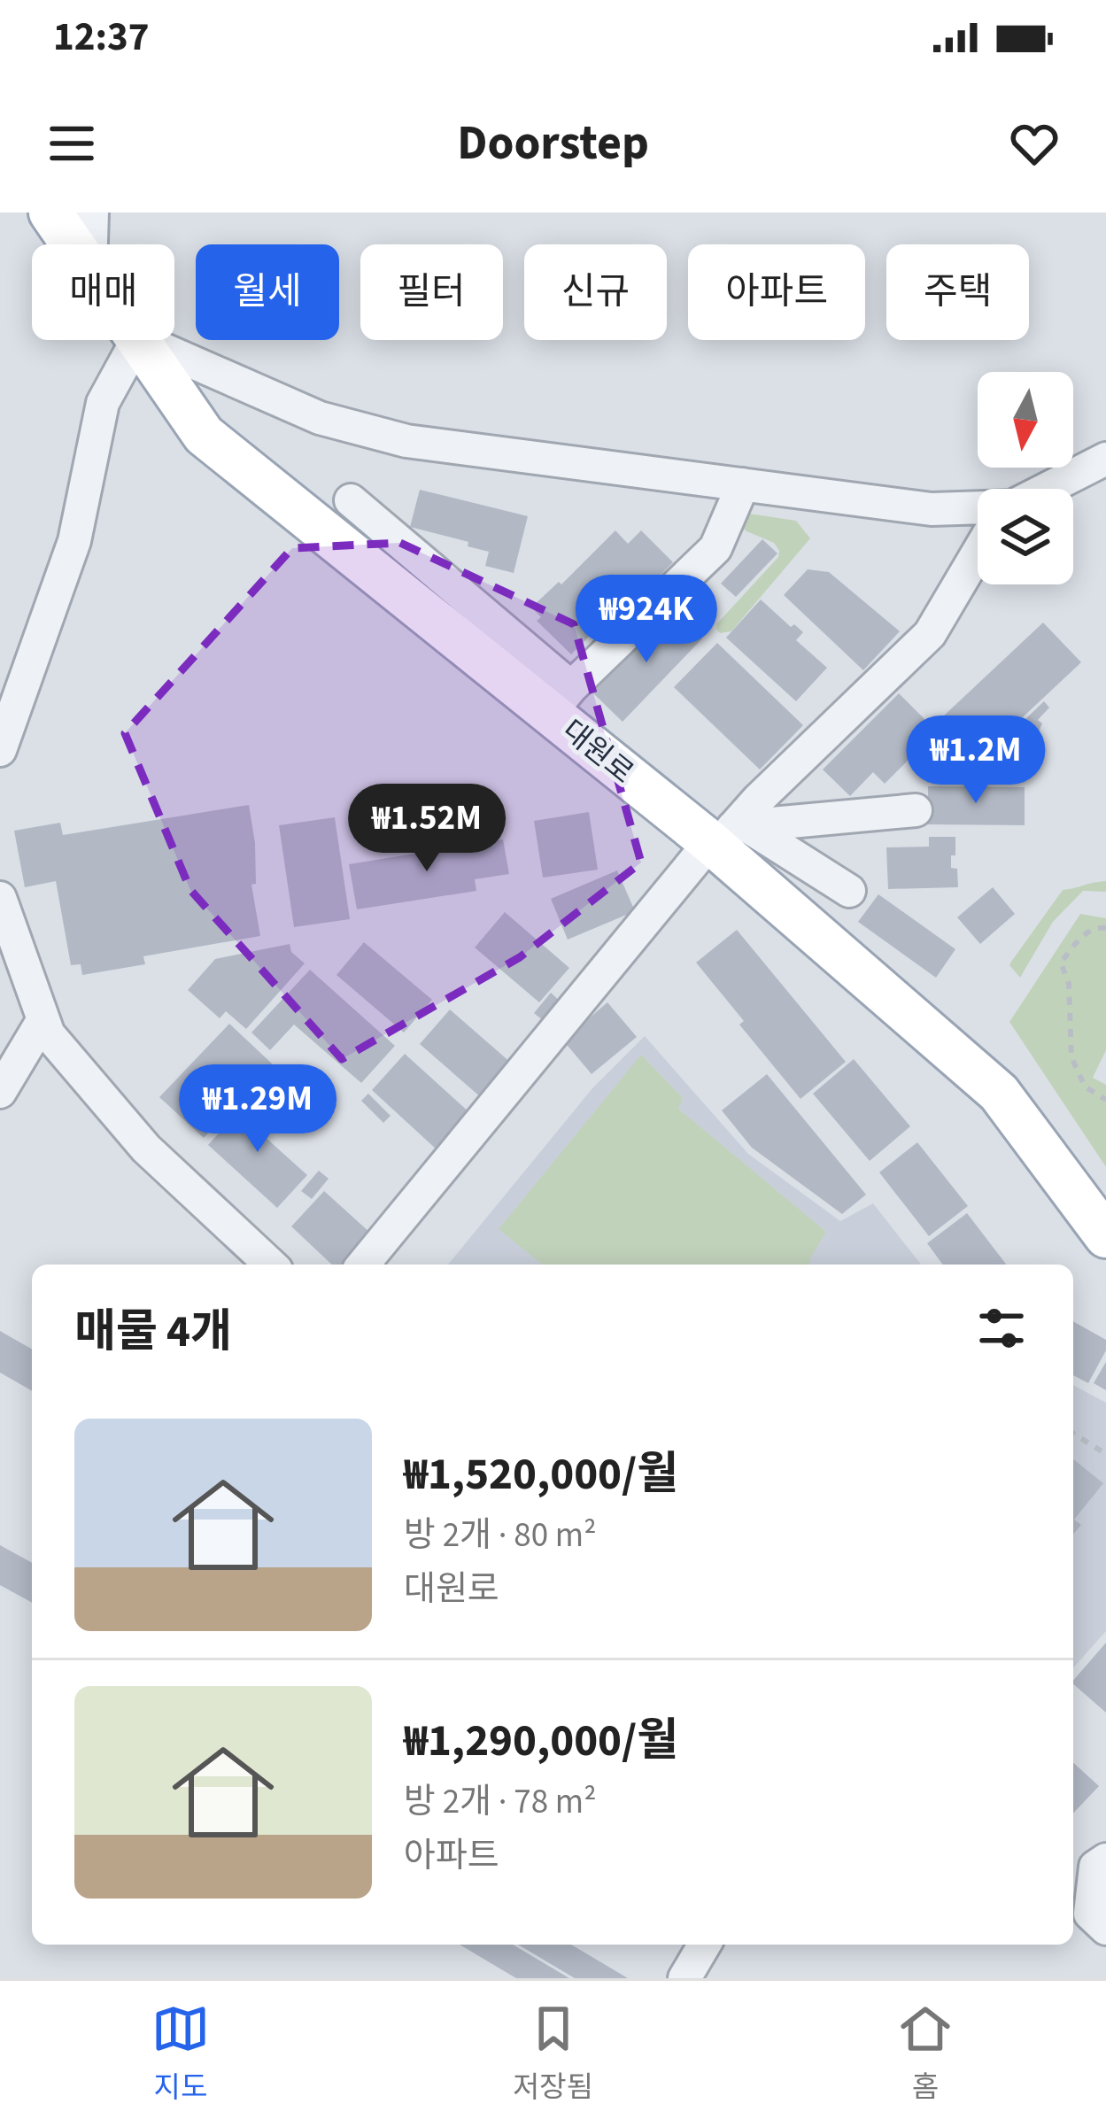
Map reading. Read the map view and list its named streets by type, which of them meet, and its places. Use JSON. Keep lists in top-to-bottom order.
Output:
{
  "streets": {
    "main road": ["대원로"]
  },
  "north": "bottom",
  "page": {
    "status": "12:37",
    "header": "Doorstep",
    "chip": [
      "매매",
      "월세",
      "필터",
      "신규",
      "아파트",
      "주택"
    ],
    "price": [
      "₩924K",
      "₩1.2M",
      "₩1.52M",
      "₩1.29M"
    ],
    "heading": "매물 4개",
    "list": [
      {
        "name": "₩1,520,000/월",
        "note": "방 2개 · 80 m² · 대원로"
      },
      {
        "name": "₩1,290,000/월",
        "note": "방 2개 · 78 m² · 아파트"
      }
    ],
    "tabs": ["지도", "저장됨", "홈"]
  }
}
